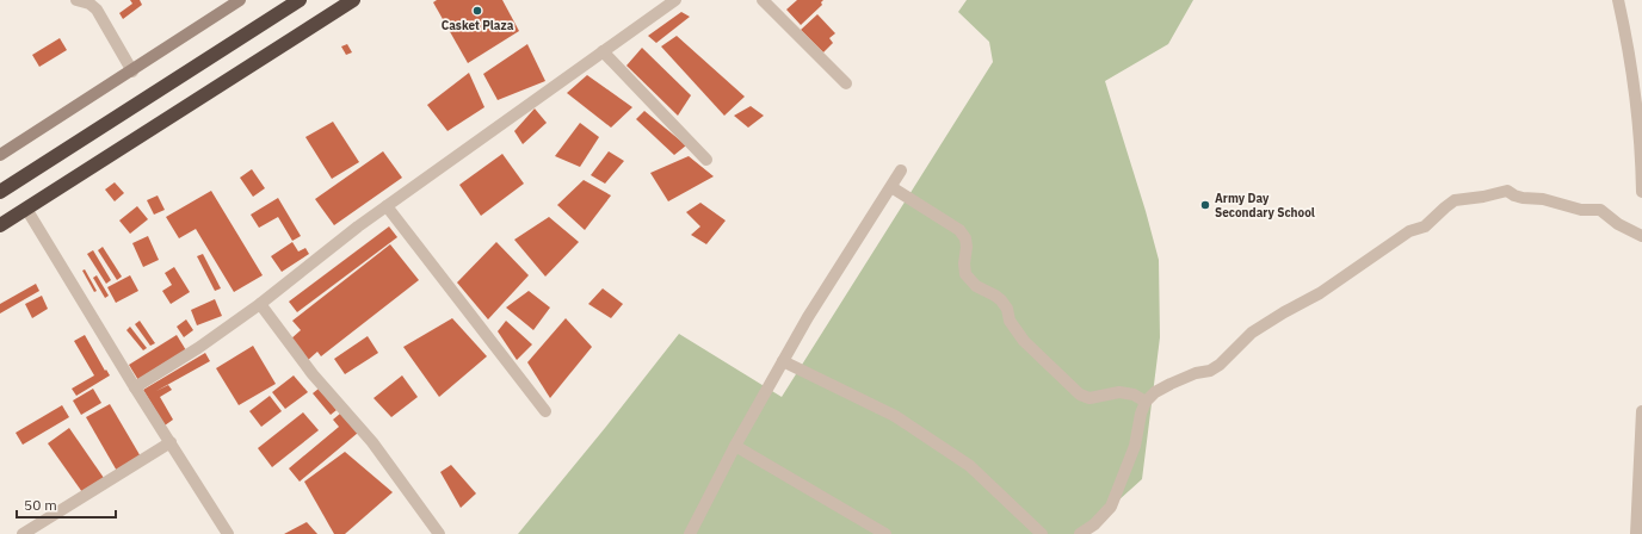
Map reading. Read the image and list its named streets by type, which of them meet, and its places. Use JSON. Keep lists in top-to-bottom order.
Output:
{
  "places": ["Casket Plaza", "Army Day Secondary School"],
  "scale_bar": "50 m"
}
